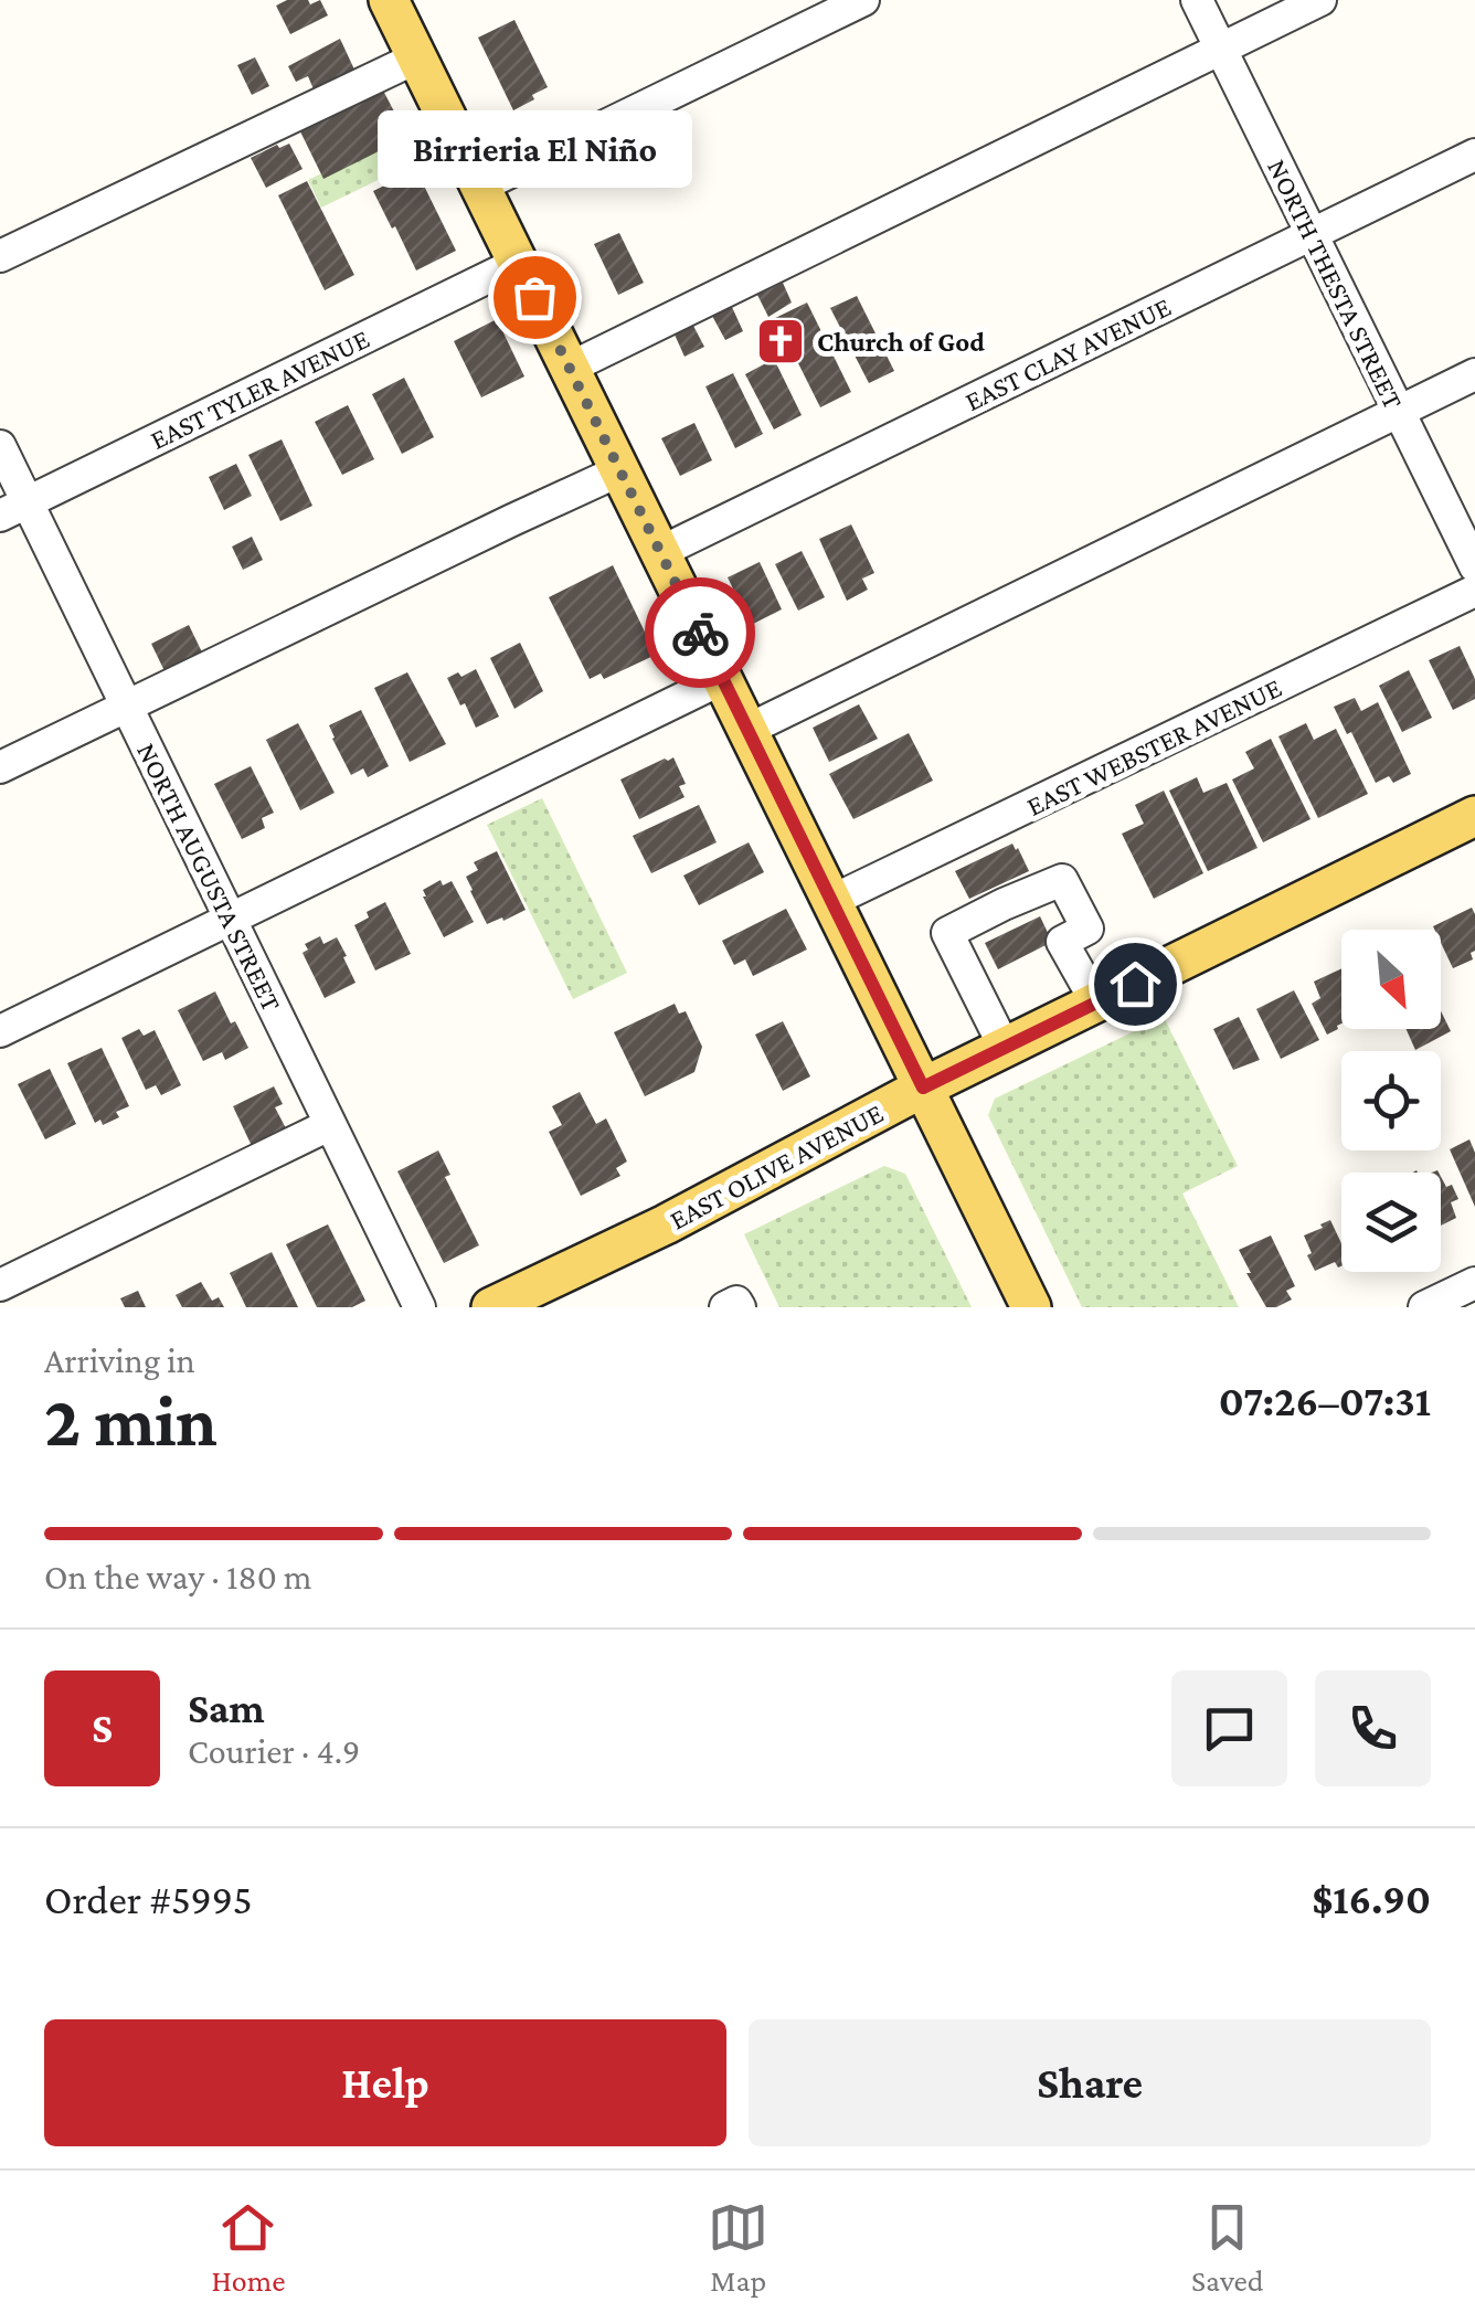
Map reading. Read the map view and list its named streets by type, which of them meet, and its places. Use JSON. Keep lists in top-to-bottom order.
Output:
{
  "streets": {
    "main road": ["EAST OLIVE AVENUE"],
    "street": [
      "NORTH THESTA STREET",
      "EAST CLAY AVENUE",
      "EAST TYLER AVENUE",
      "EAST WEBSTER AVENUE",
      "NORTH AUGUSTA STREET"
    ]
  },
  "crossings": [
    ["NORTH THESTA STREET", "EAST CLAY AVENUE"],
    ["EAST TYLER AVENUE", "NORTH AUGUSTA STREET"]
  ],
  "places": {
    "other": ["Birrieria El Niño"],
    "church": ["Church of God"]
  },
  "north": "bottom right",
  "page": {
    "bubble": "Birrieria El Niño",
    "heading": ["2 min", "Arriving in", "07:26–07:31"],
    "panel": [
      "Sam",
      "Courier · 4.9",
      "Order #5995",
      "$16.90"
    ],
    "bar": "On the way · 180 m",
    "round": "S",
    "buttons": ["Help", "Share"],
    "tabs": ["Home", "Map", "Saved"]
  }
}
